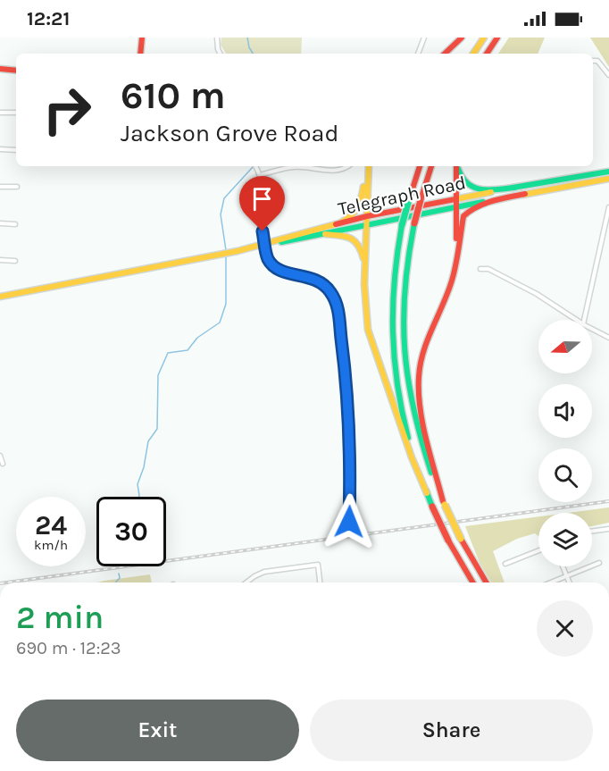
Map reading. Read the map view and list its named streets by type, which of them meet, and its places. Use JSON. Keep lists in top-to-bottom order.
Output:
{
  "streets": {
    "main road": ["Telegraph Road"]
  },
  "north": "left",
  "page": {
    "status": "12:21",
    "turn": ["610 m", "Jackson Grove Road"],
    "speed": "24 km/h",
    "limit": "30",
    "heading": ["2 min", "690 m · 12:23"],
    "buttons": ["Exit", "Share"]
  }
}
